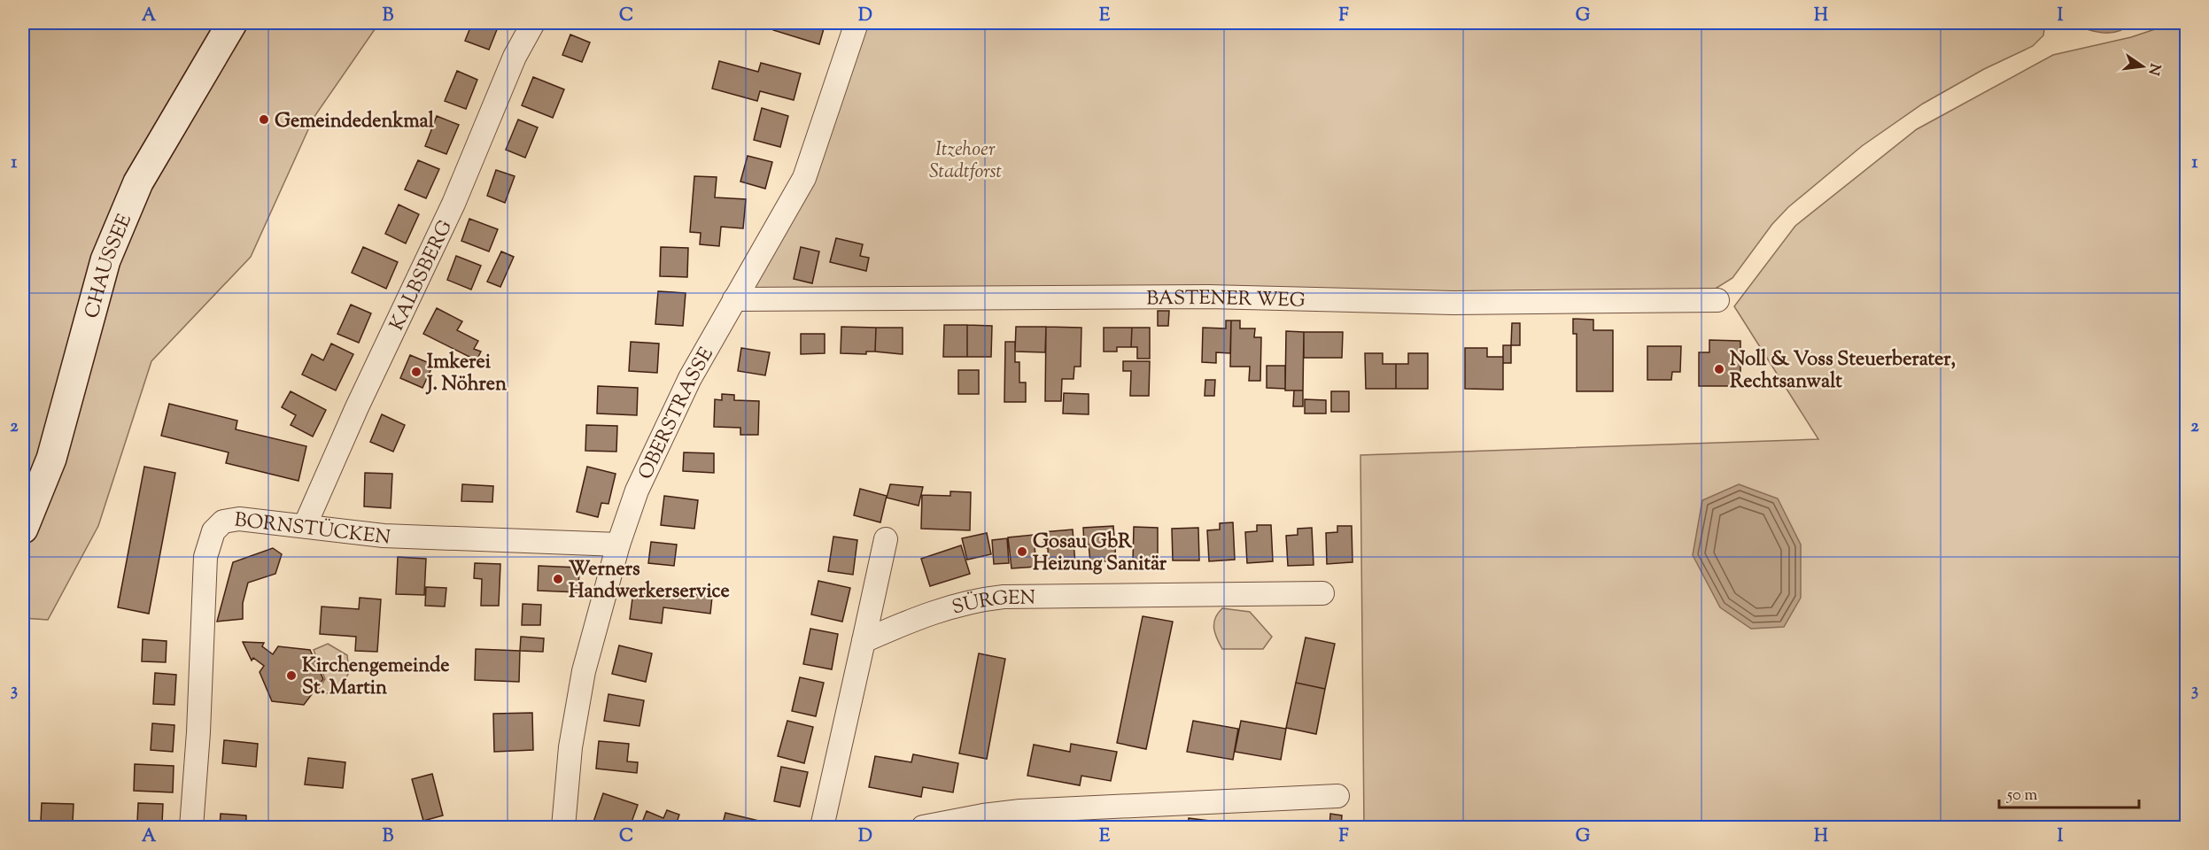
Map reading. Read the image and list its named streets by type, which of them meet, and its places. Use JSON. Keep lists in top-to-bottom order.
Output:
{
  "streets": {
    "street": [
      "CHAUSSEE",
      "KALBSBERG",
      "BASTENER WEG",
      "OBERSTRASSE",
      "BORNSTÜCKEN",
      "SÜRGEN"
    ]
  },
  "crossings": [
    ["KALBSBERG", "BORNSTÜCKEN"],
    ["BASTENER WEG", "OBERSTRASSE"],
    ["OBERSTRASSE", "BORNSTÜCKEN"]
  ],
  "parks": ["Itzehoer Stadtforst"],
  "places": [
    "Gemeindedenkmal",
    "Noll & Voss Steuerberater, Rechtsanwalt",
    "Imkerei J. Nöhren",
    "Gosau GbR Heizung Sanitär",
    "Werners Handwerkerservice",
    "Kirchengemeinde St. Martin"
  ],
  "scale_bar": "50 m",
  "north": "right",
  "grid": {
    "columns": [
      "A",
      "B",
      "C",
      "D",
      "E",
      "F",
      "G",
      "H",
      "I"
    ],
    "rows": ["1", "2", "3"]
  }
}
